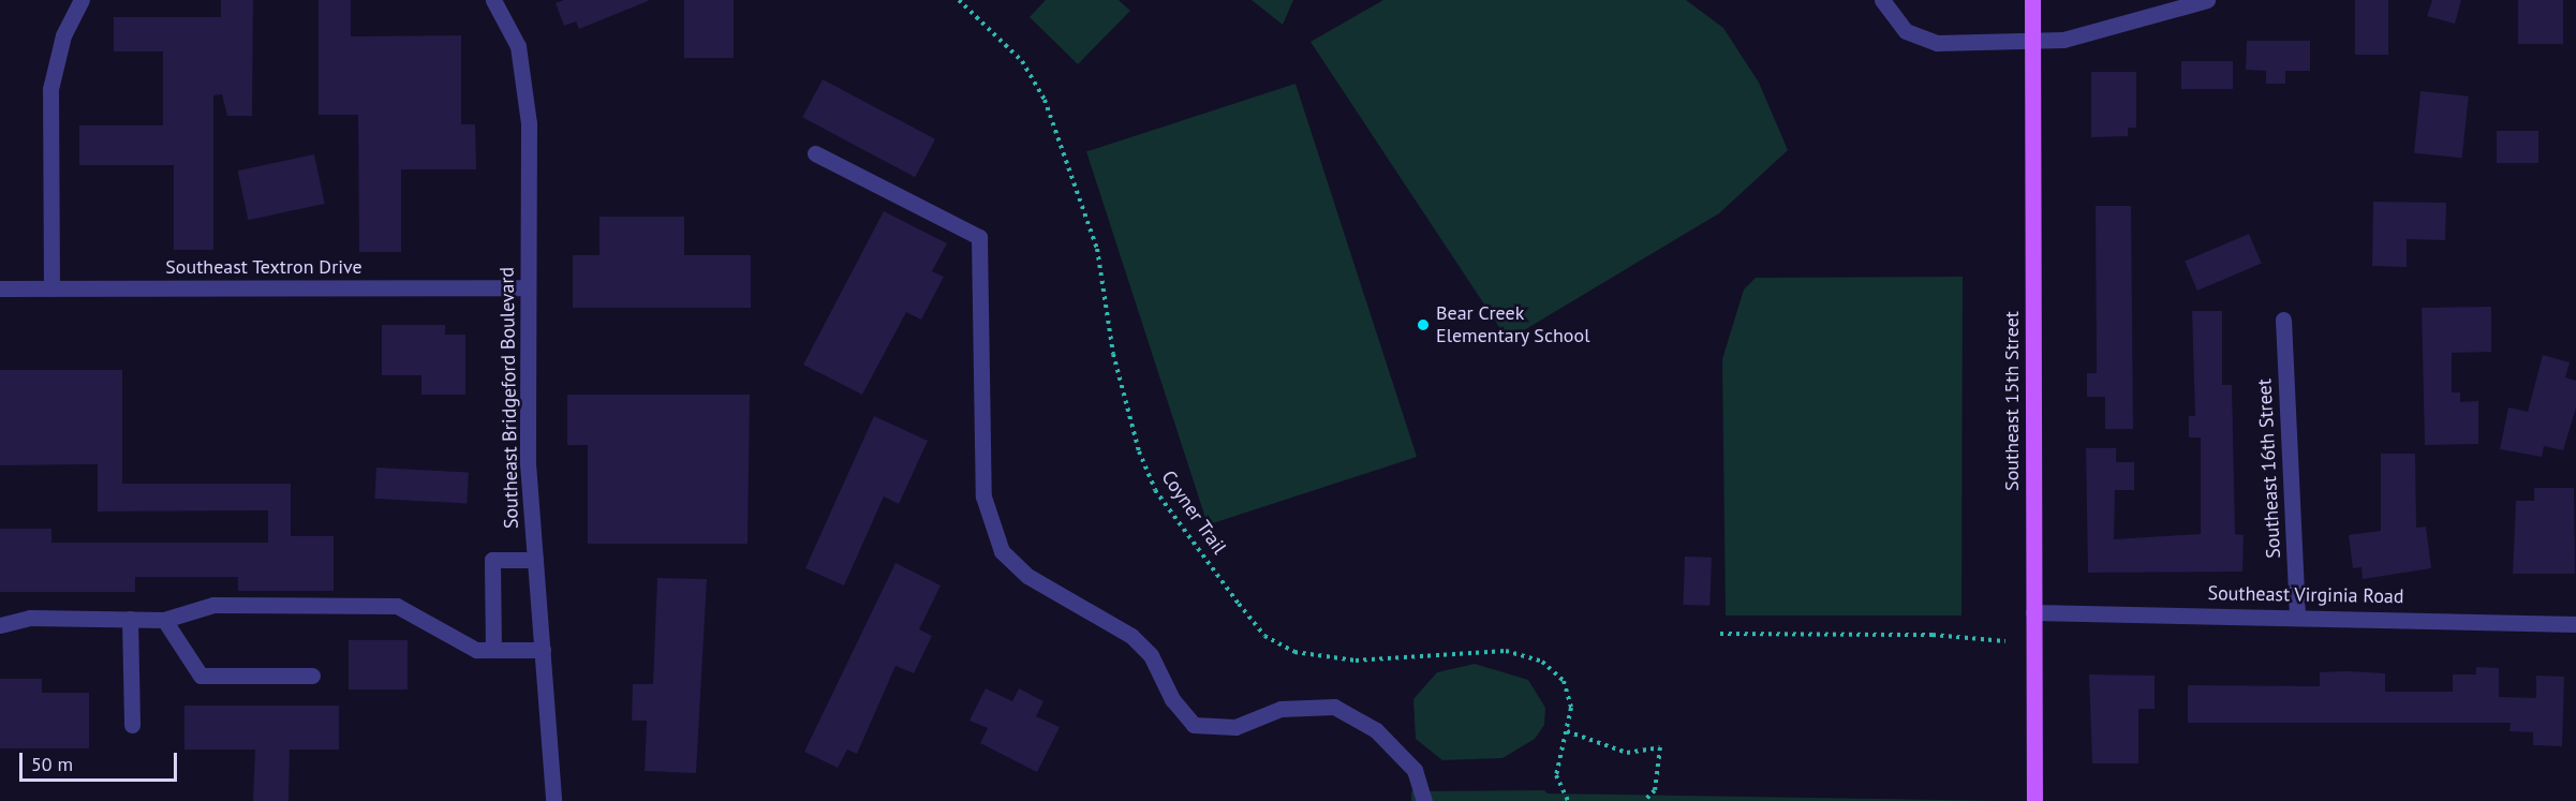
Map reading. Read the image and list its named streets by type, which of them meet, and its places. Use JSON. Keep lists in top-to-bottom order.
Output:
{
  "streets": {
    "main road": ["Southeast 15th Street"],
    "street": [
      "Southeast Textron Drive",
      "Southeast Bridgeford Boulevard",
      "Southeast 16th Street",
      "Southeast Virginia Road"
    ],
    "path": ["Coyner Trail"]
  },
  "crossings": [
    ["Southeast Textron Drive", "Southeast Bridgeford Boulevard"],
    ["Southeast 15th Street", "Southeast Virginia Road"],
    ["Southeast 16th Street", "Southeast Virginia Road"]
  ],
  "places": ["Bear Creek Elementary School"],
  "scale_bar": "50 m"
}
